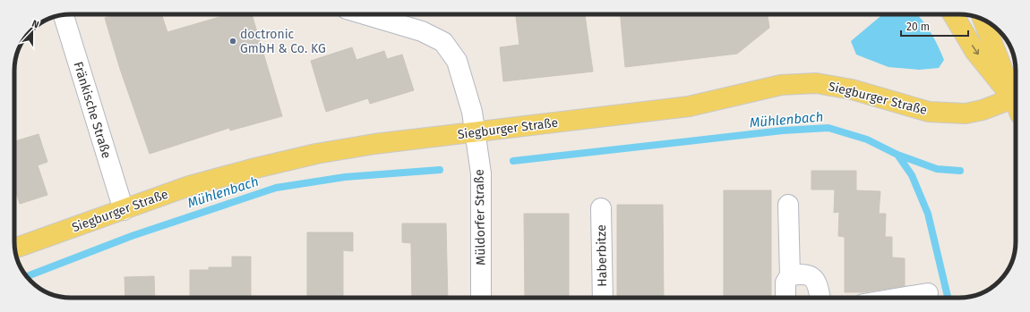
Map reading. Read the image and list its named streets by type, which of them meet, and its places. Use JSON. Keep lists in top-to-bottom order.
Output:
{
  "streets": {
    "main road": ["Siegburger Straße"],
    "street": ["Fränkische Straße", "Müldorfer Straße", "Haberbitze"]
  },
  "crossings": [
    ["Siegburger Straße", "Fränkische Straße"],
    ["Siegburger Straße", "Müldorfer Straße"]
  ],
  "water": ["Mühlenbach"],
  "places": ["doctronic GmbH & Co. KG"],
  "scale_bar": "20 m",
  "north": "top"
}
